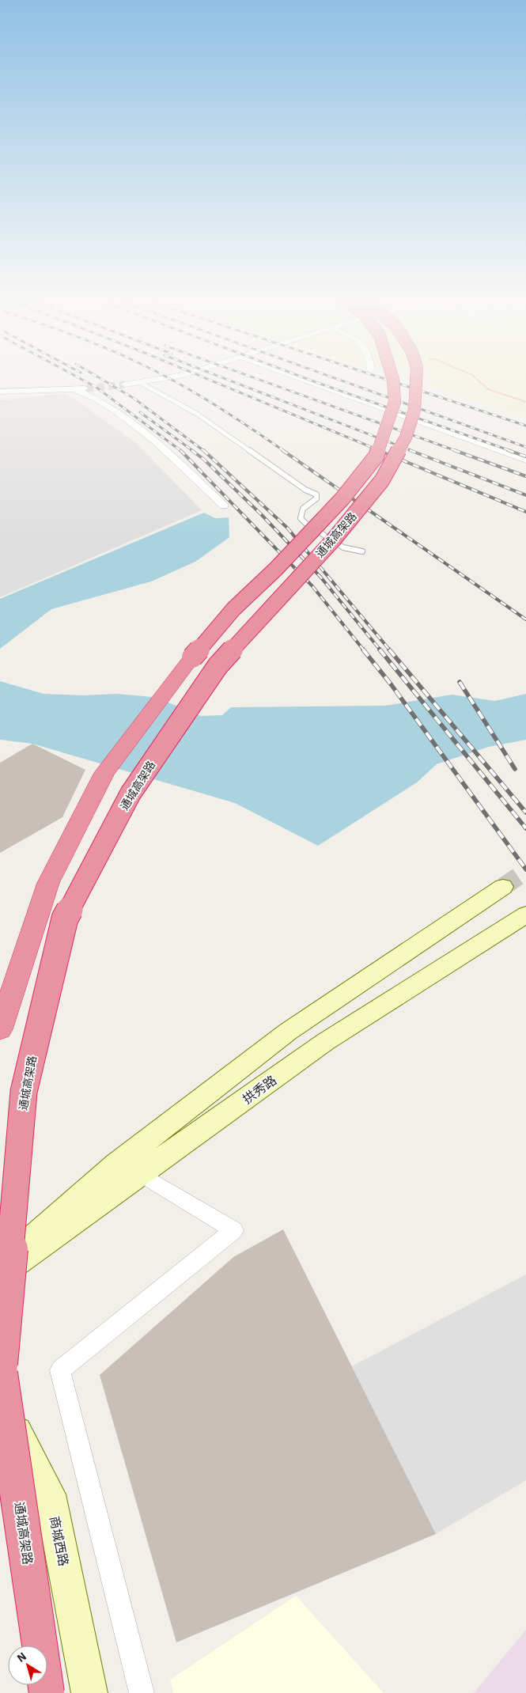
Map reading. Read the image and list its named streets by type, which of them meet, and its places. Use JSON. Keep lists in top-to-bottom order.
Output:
{
  "streets": {
    "highway": ["通城高架路"],
    "main road": ["拱秀路", "商城西路"]
  },
  "north": "top left"
}
